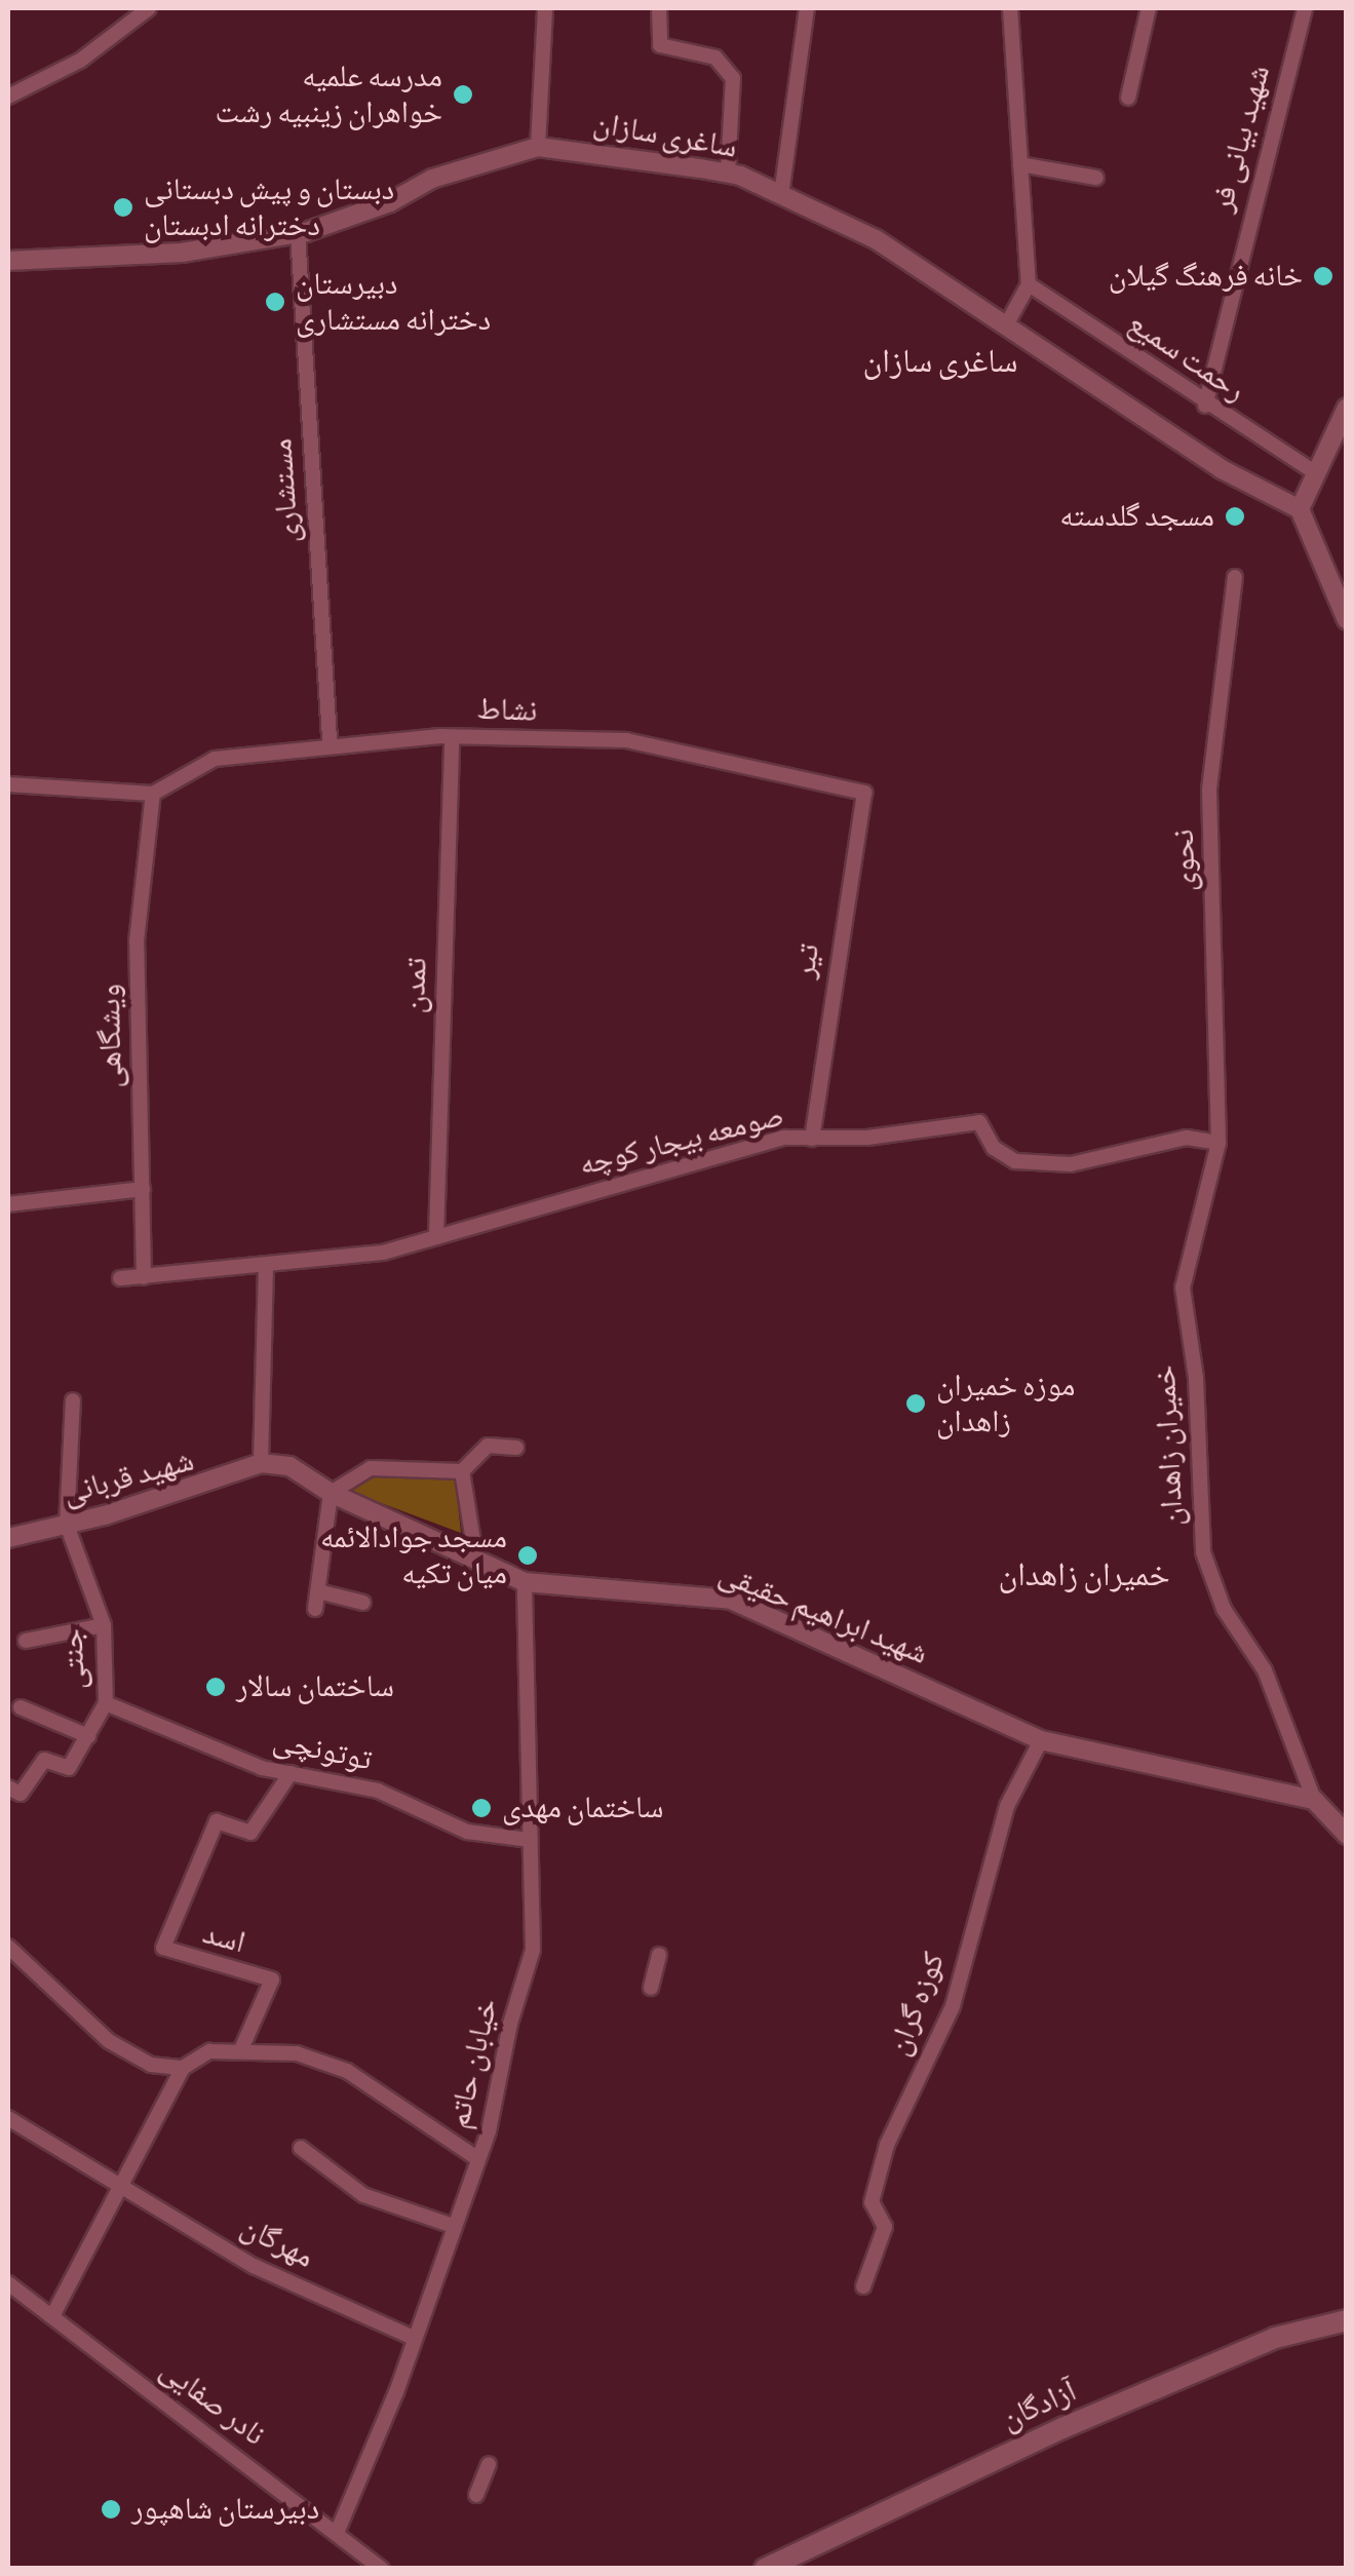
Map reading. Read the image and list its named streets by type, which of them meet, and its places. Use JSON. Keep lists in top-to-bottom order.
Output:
{
  "streets": {
    "main road": ["آزادگان"],
    "street": [
      "ساغری سازان",
      "شهید بیانی فر",
      "رحمت سمیع",
      "مستشاری",
      "نشاط",
      "نحوی",
      "تیر",
      "تمدن",
      "ویشگاهی",
      "صومعه بیجار کوچه",
      "خمیران زاهدان",
      "شهید قربانی",
      "شهید ابراهیم حقیقی",
      "جنتی",
      "توتونچی",
      "اسد",
      "کوزه گران",
      "خیابان حاتم",
      "مهرگان",
      "نادر صفایی"
    ]
  },
  "crossings": [
    ["ساغری سازان", "مستشاری"],
    ["شهید بیانی فر", "رحمت سمیع"],
    ["مستشاری", "نشاط"],
    ["نشاط", "تیر"],
    ["نشاط", "تمدن"],
    ["نشاط", "ویشگاهی"],
    ["نحوی", "صومعه بیجار کوچه"],
    ["نحوی", "خمیران زاهدان"],
    ["تیر", "صومعه بیجار کوچه"],
    ["تمدن", "صومعه بیجار کوچه"],
    ["ویشگاهی", "صومعه بیجار کوچه"],
    ["صومعه بیجار کوچه", "خمیران زاهدان"],
    ["خمیران زاهدان", "شهید ابراهیم حقیقی"],
    ["شهید قربانی", "شهید ابراهیم حقیقی"],
    ["شهید قربانی", "جنتی"],
    ["شهید ابراهیم حقیقی", "کوزه گران"],
    ["شهید ابراهیم حقیقی", "خیابان حاتم"],
    ["جنتی", "توتونچی"],
    ["توتونچی", "اسد"],
    ["توتونچی", "خیابان حاتم"],
    ["خیابان حاتم", "مهرگان"],
    ["خیابان حاتم", "نادر صفایی"]
  ],
  "districts": ["ساغری سازان", "خمیران زاهدان"],
  "places": [
    "مدرسه علمیه خواهران زینبیه رشت",
    "دبستان و پیش دبستانی دخترانه ادبستان",
    "خانه فرهنگ گیلان",
    "دبیرستان دخترانه مستشاری",
    "مسجد گلدسته",
    "موزه خمیران زاهدان",
    "مسجد جوادالائمه میان تکیه",
    "ساختمان سالار",
    "ساختمان مهدی",
    "دبیرستان شاهپور"
  ]
}
